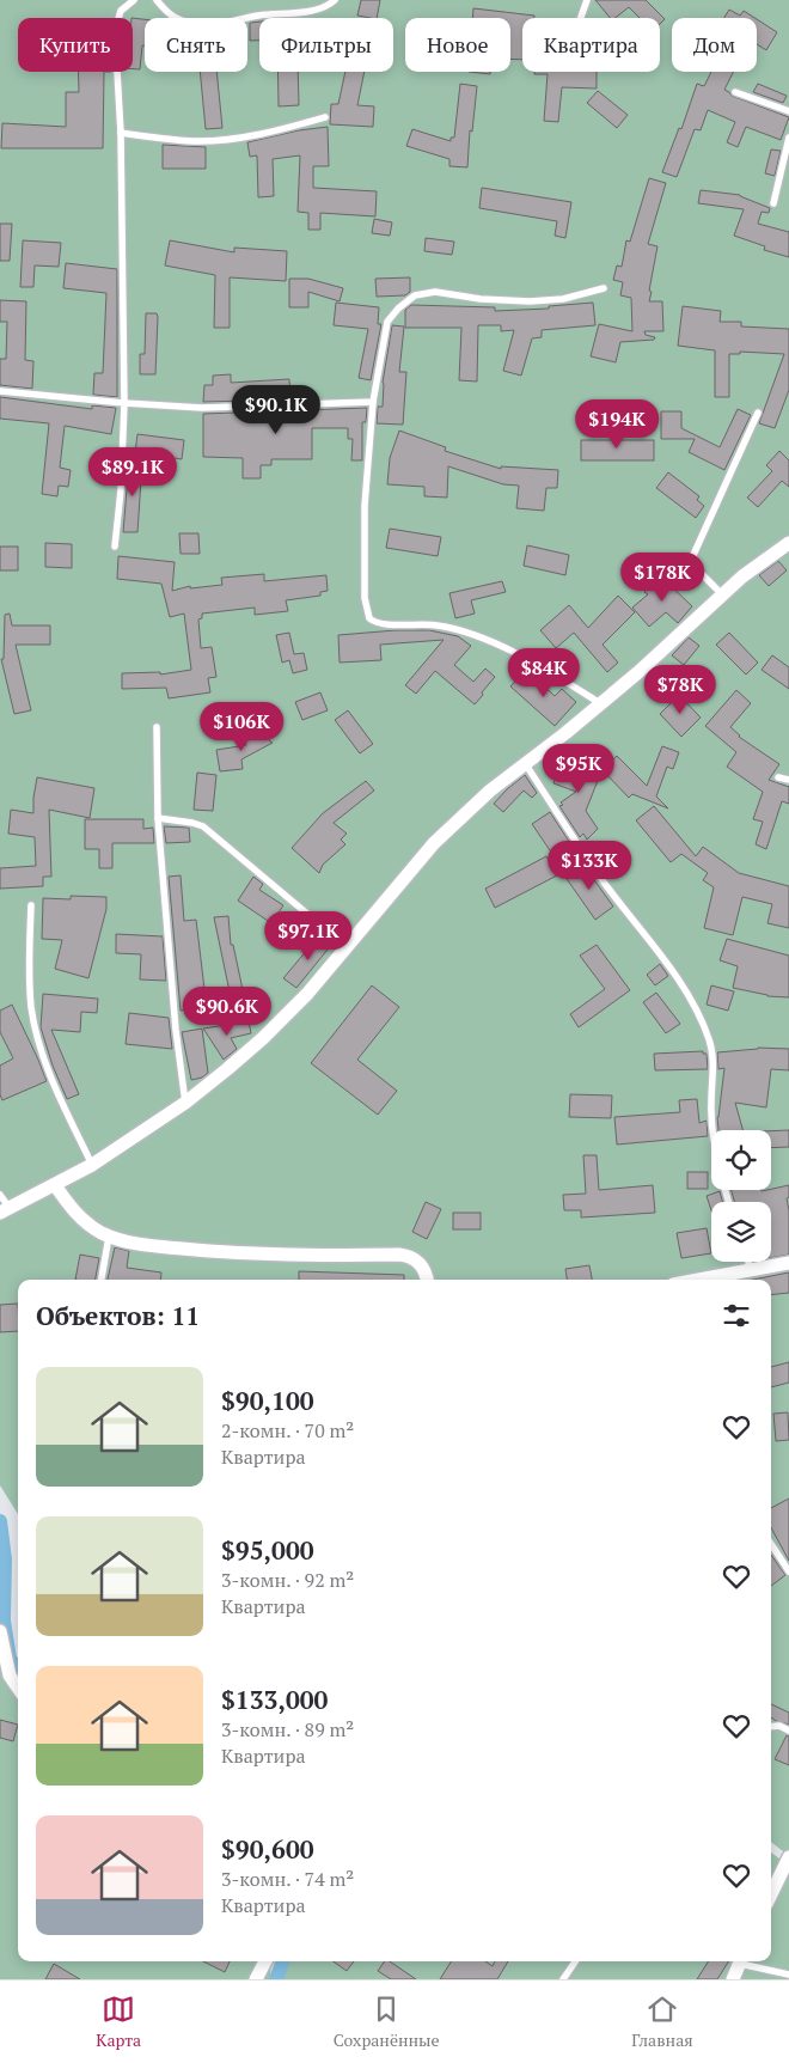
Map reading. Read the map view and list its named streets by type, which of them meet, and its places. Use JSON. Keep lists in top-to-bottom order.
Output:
{
  "page": {
    "chip": [
      "Купить",
      "Снять",
      "Фильтры",
      "Новое",
      "Квартира",
      "Дом"
    ],
    "price": [
      "$90.1K",
      "$194K",
      "$89.1K",
      "$178K",
      "$84K",
      "$78K",
      "$106K",
      "$95K",
      "$133K",
      "$97.1K",
      "$90.6K"
    ],
    "heading": "Объектов: 11",
    "list": [
      {
        "name": "$90,100",
        "note": "2-комн. · 70 m² · Квартира"
      },
      {
        "name": "$95,000",
        "note": "3-комн. · 92 m² · Квартира"
      },
      {
        "name": "$133,000",
        "note": "3-комн. · 89 m² · Квартира"
      },
      {
        "name": "$90,600",
        "note": "3-комн. · 74 m² · Квартира"
      }
    ],
    "tabs": ["Карта", "Сохранённые", "Главная"]
  }
}
